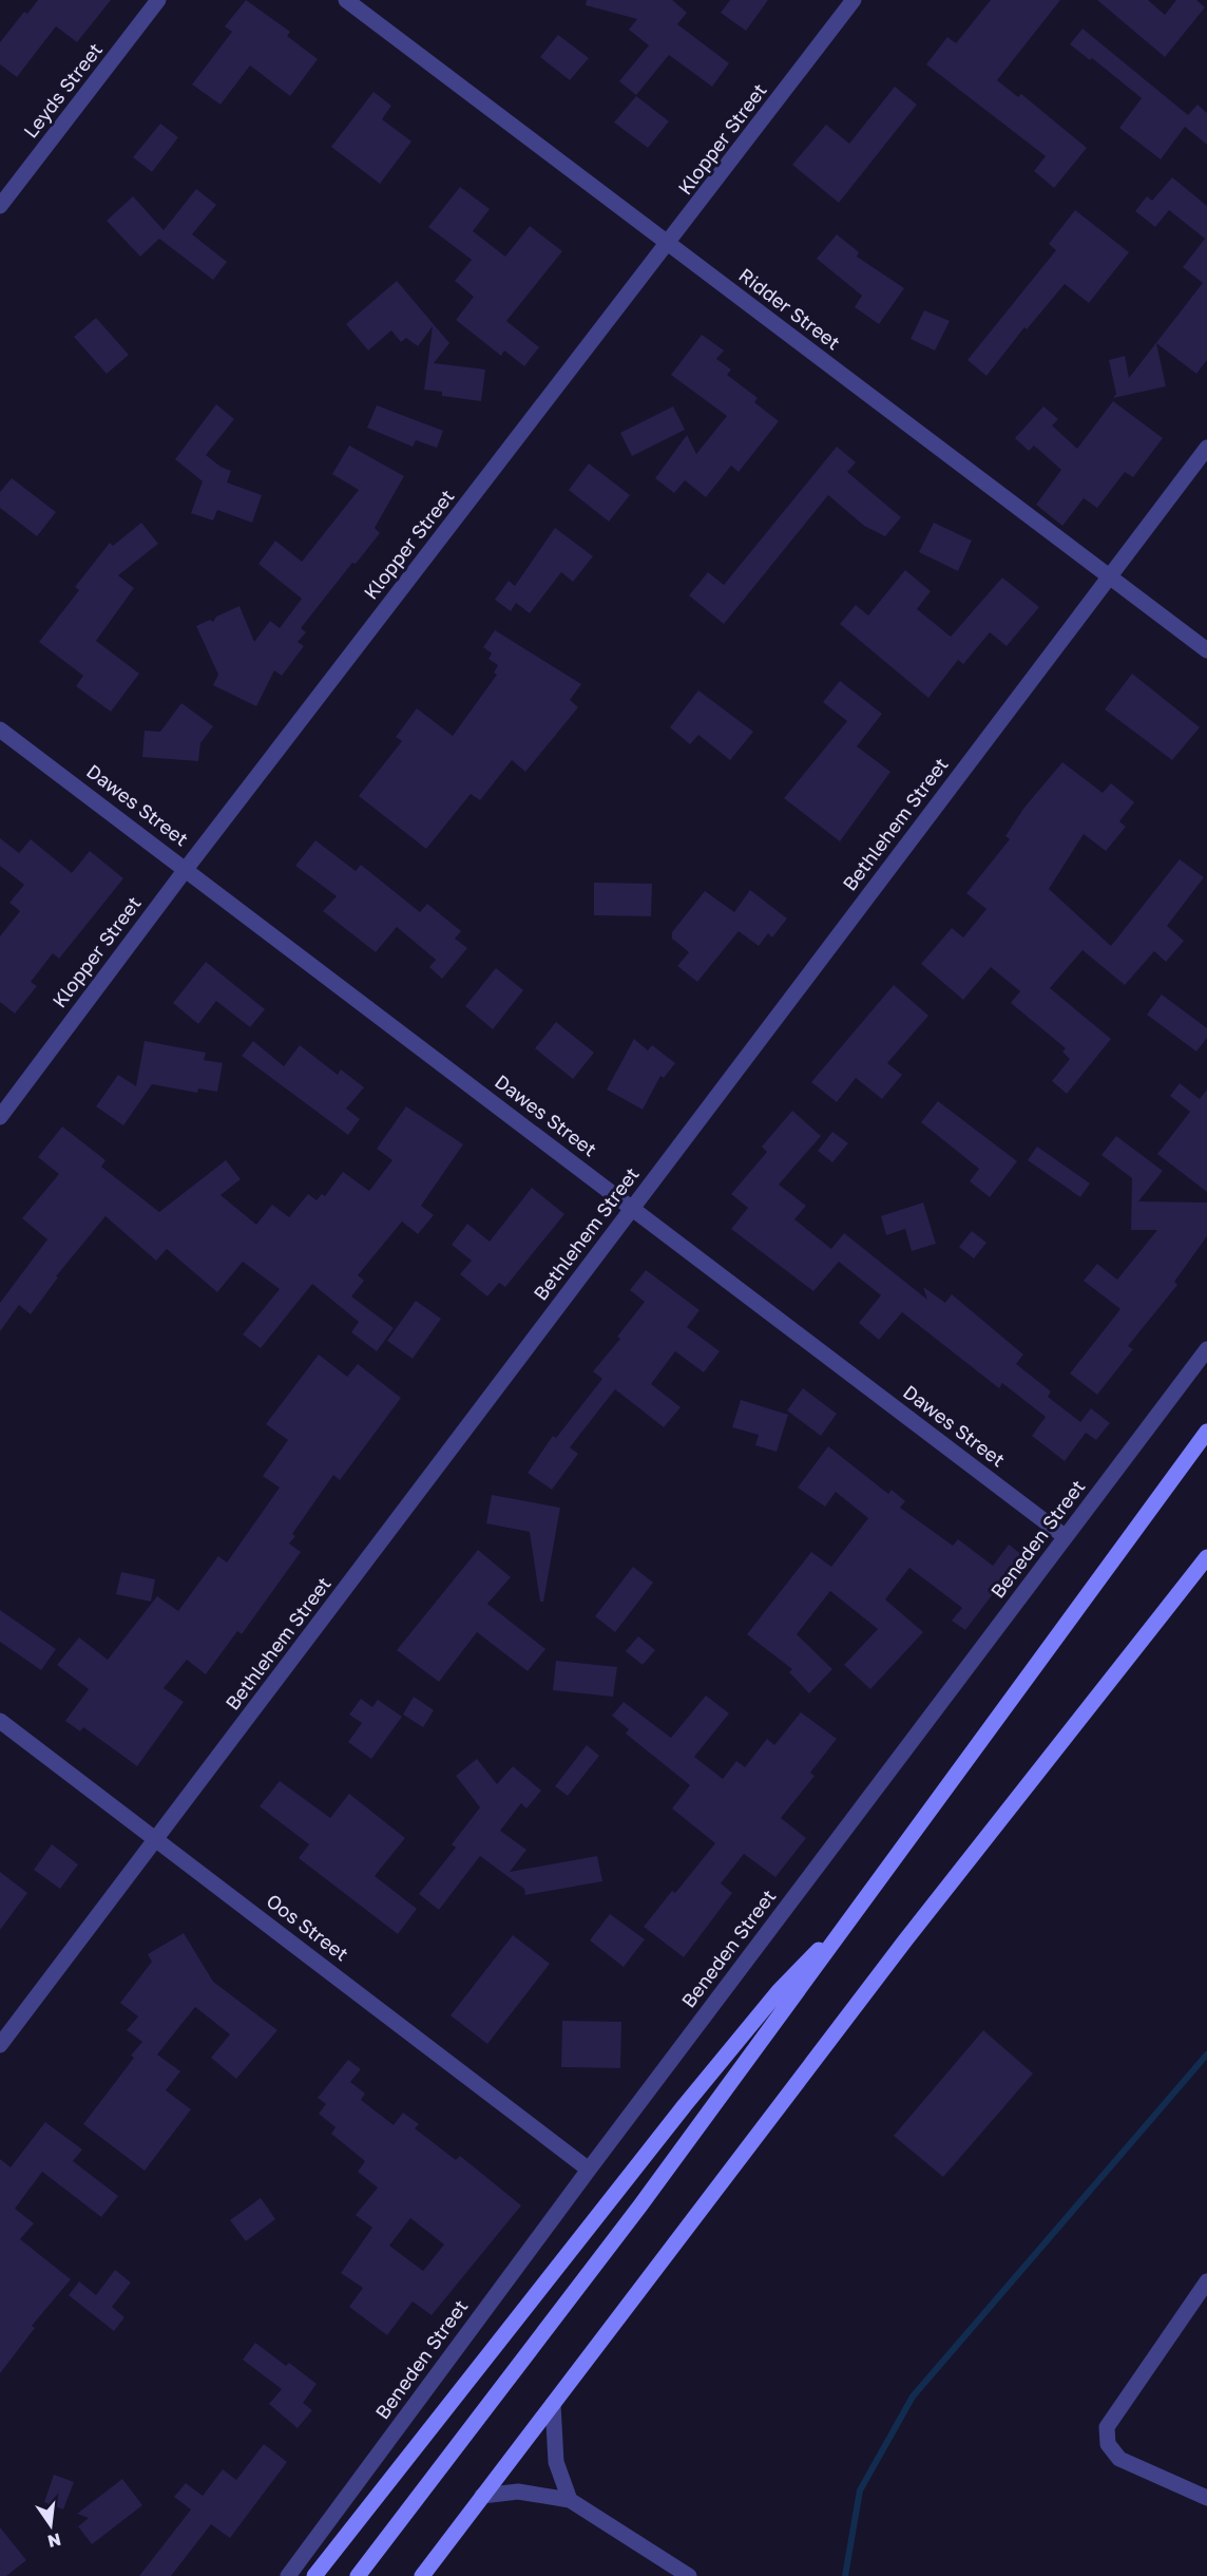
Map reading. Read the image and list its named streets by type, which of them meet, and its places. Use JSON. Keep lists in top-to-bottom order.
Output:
{
  "streets": {
    "street": [
      "Leyds Street",
      "Klopper Street",
      "Ridder Street",
      "Dawes Street",
      "Bethlehem Street",
      "Beneden Street",
      "Oos Street"
    ]
  },
  "crossings": [
    ["Klopper Street", "Ridder Street"],
    ["Klopper Street", "Dawes Street"],
    ["Ridder Street", "Bethlehem Street"],
    ["Dawes Street", "Bethlehem Street"],
    ["Dawes Street", "Beneden Street"],
    ["Bethlehem Street", "Oos Street"],
    ["Beneden Street", "Oos Street"]
  ],
  "north": "bottom"
}
